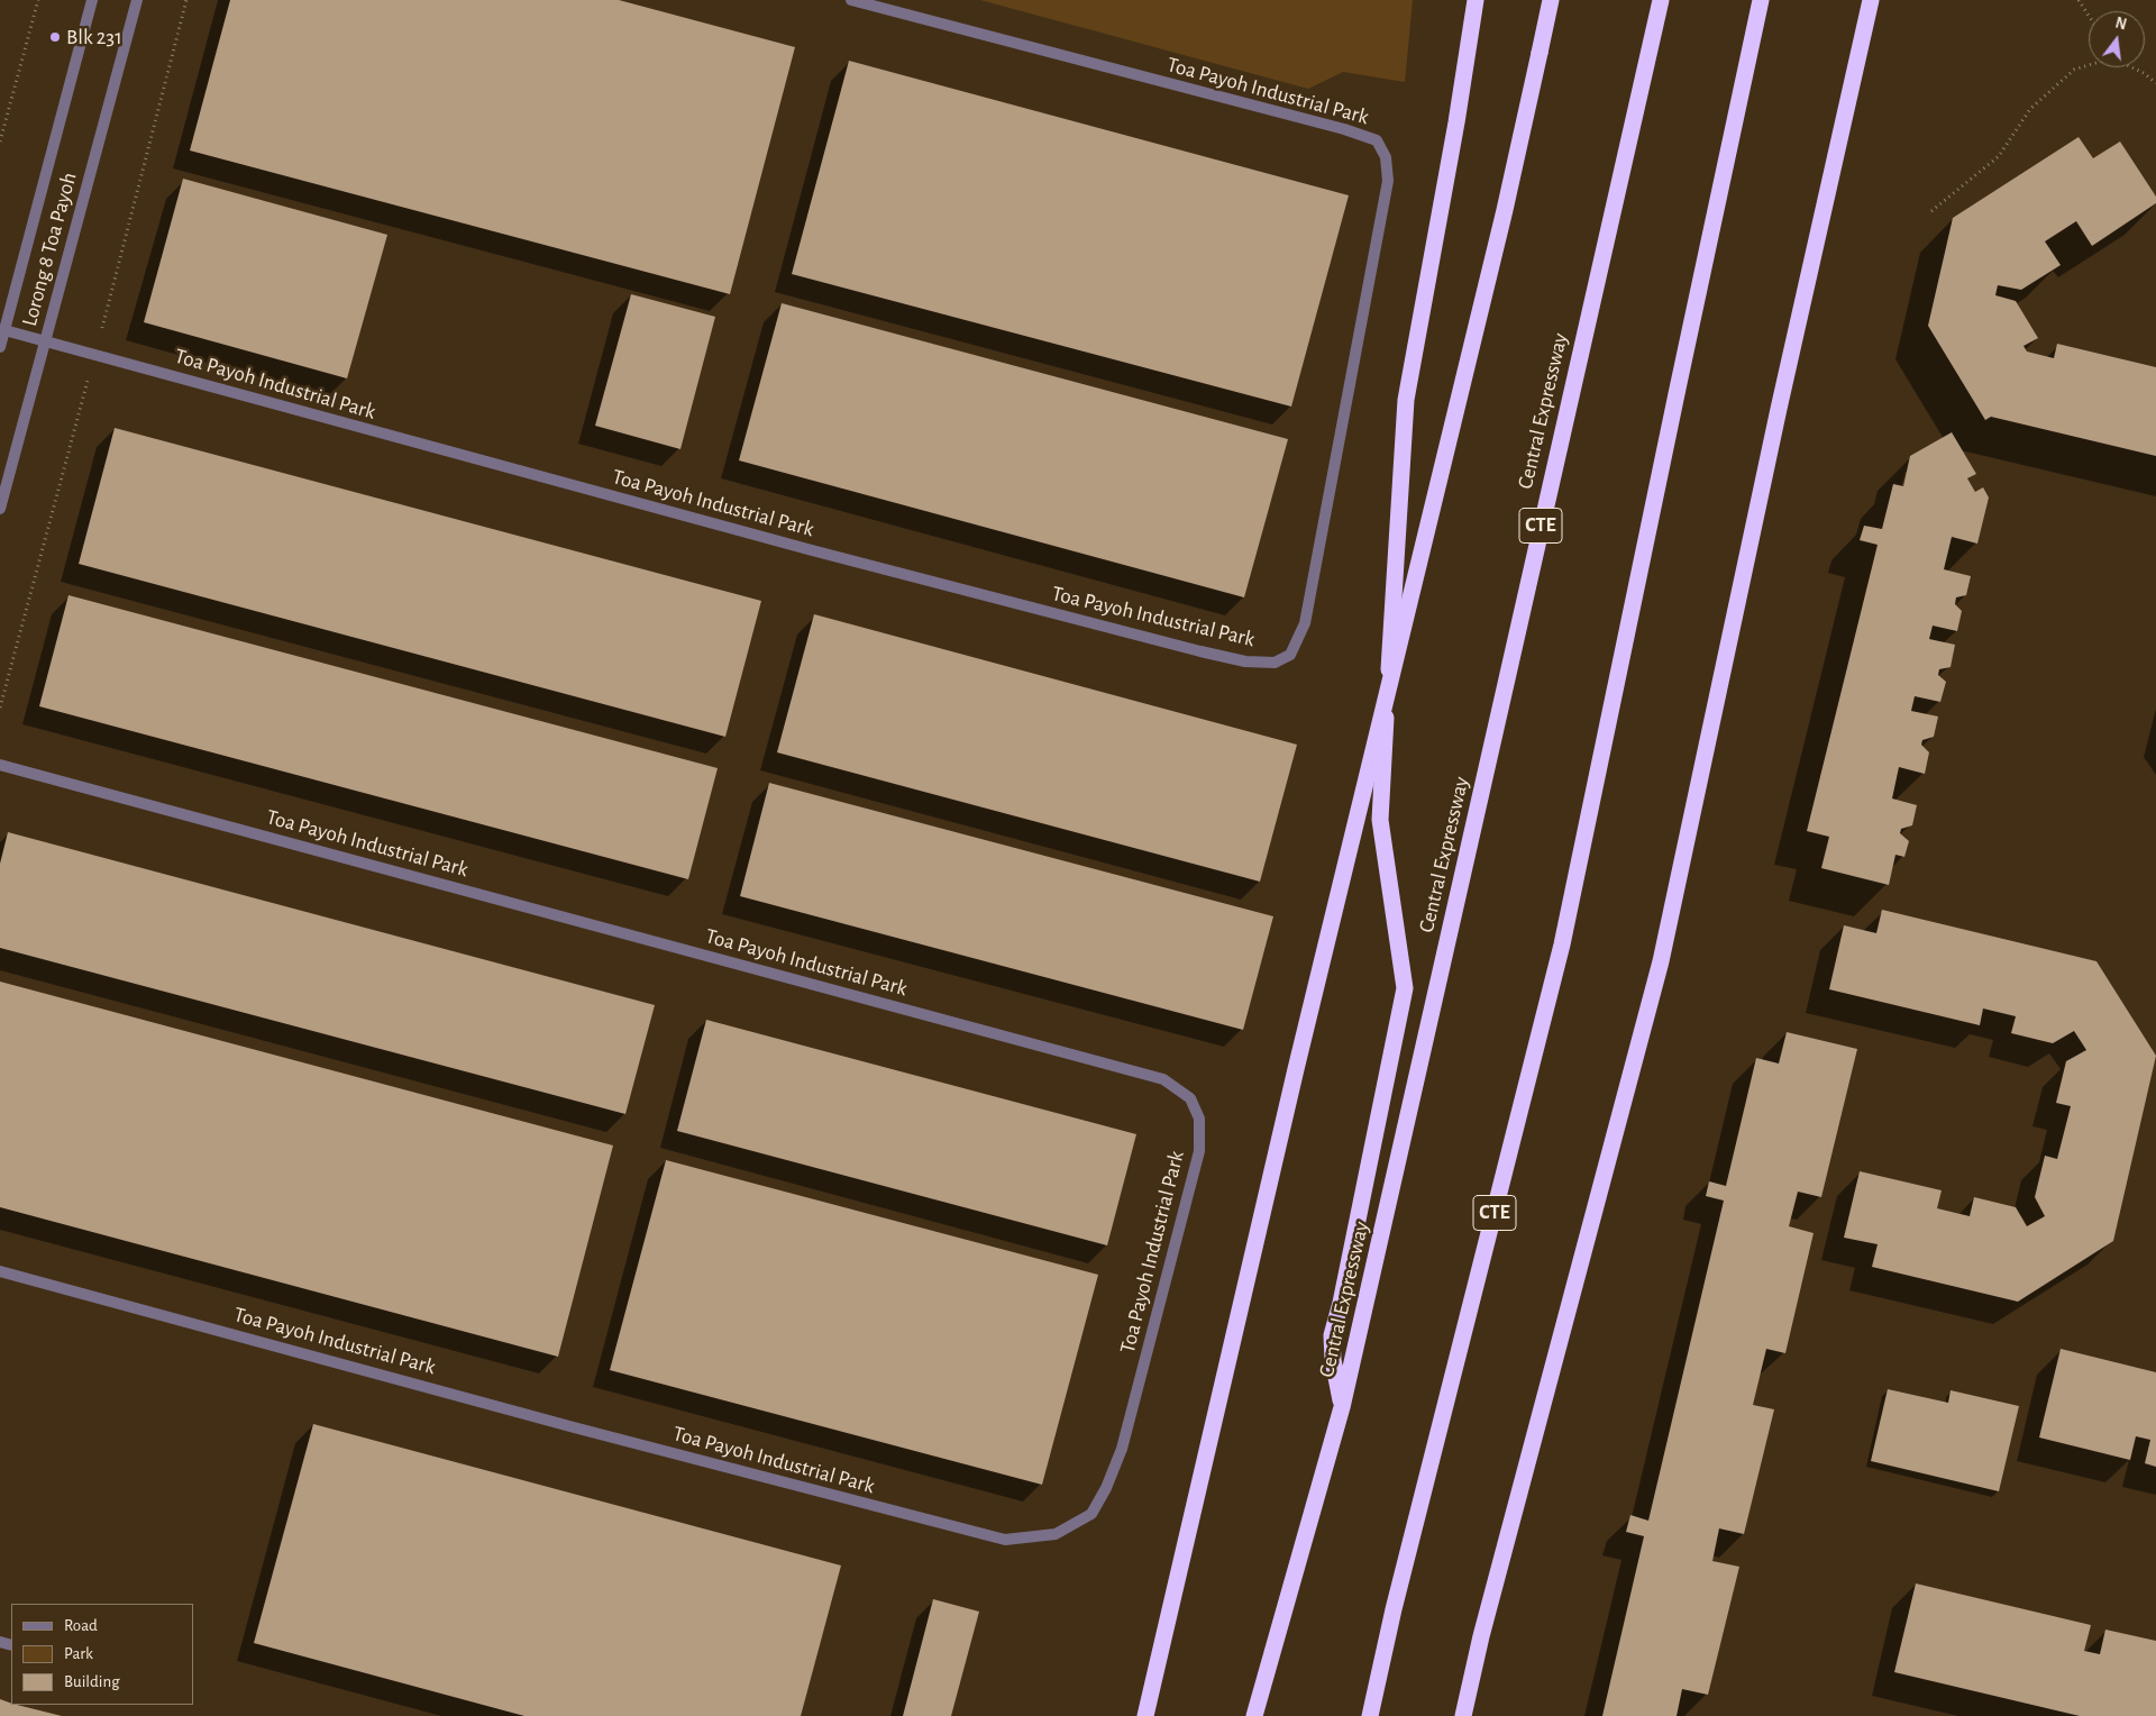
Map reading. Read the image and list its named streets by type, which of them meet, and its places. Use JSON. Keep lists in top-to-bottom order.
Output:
{
  "streets": {
    "highway": ["Central Expressway", "CTE"],
    "street": ["Toa Payoh Industrial Park", "Lorong 8 Toa Payoh"]
  },
  "crossings": [
    ["Toa Payoh Industrial Park", "Lorong 8 Toa Payoh"]
  ],
  "places": ["Blk 231"],
  "legend": ["Road", "Park", "Building"],
  "north": "top"
}
